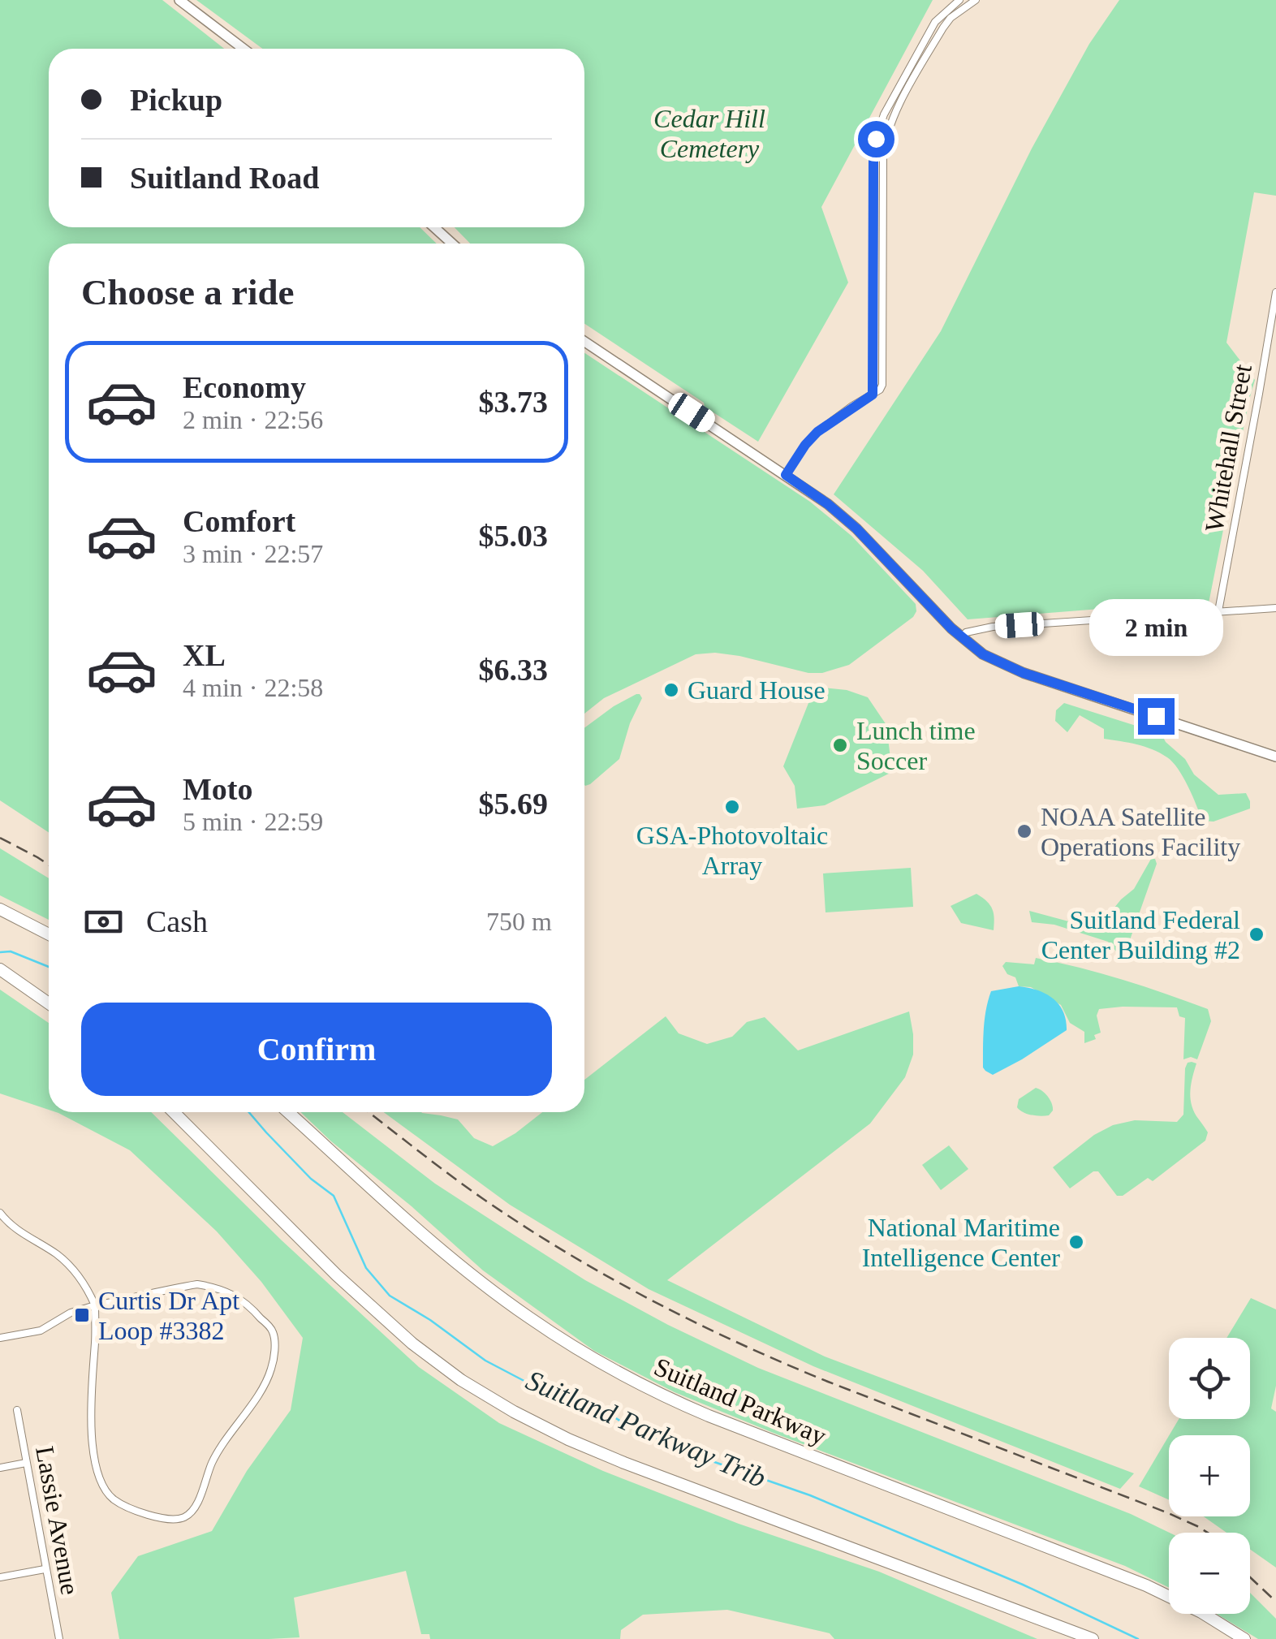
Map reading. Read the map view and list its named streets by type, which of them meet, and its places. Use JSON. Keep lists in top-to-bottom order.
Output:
{
  "streets": {
    "highway": ["Suitland Parkway"],
    "street": ["Whitehall Street", "Lassie Avenue"]
  },
  "water": ["Suitland Parkway Trib"],
  "parks": ["Cedar Hill Cemetery"],
  "places": {
    "other": [
      "Guard House",
      "Lunch time Soccer",
      "GSA-Photovoltaic Array",
      "NOAA Satellite Operations Facility",
      "Suitland Federal Center Building #2",
      "National Maritime Intelligence Center"
    ],
    "transit": ["Curtis Dr Apt Loop #3382"]
  },
  "page": {
    "banner": ["Pickup", "Suitland Road"],
    "heading": "Choose a ride",
    "list": [
      {
        "name": "Economy",
        "note": "2 min · 22:56",
        "value": "$3.73"
      },
      {
        "name": "Comfort",
        "note": "3 min · 22:57",
        "value": "$5.03"
      },
      {
        "name": "XL",
        "note": "4 min · 22:58",
        "value": "$6.33"
      },
      {
        "name": "Moto",
        "note": "5 min · 22:59",
        "value": "$5.69"
      }
    ],
    "bubble": "2 min",
    "pay": ["Cash", "750 m"],
    "buttons": "Confirm",
    "map_buttons": ["+", "−"]
  }
}
